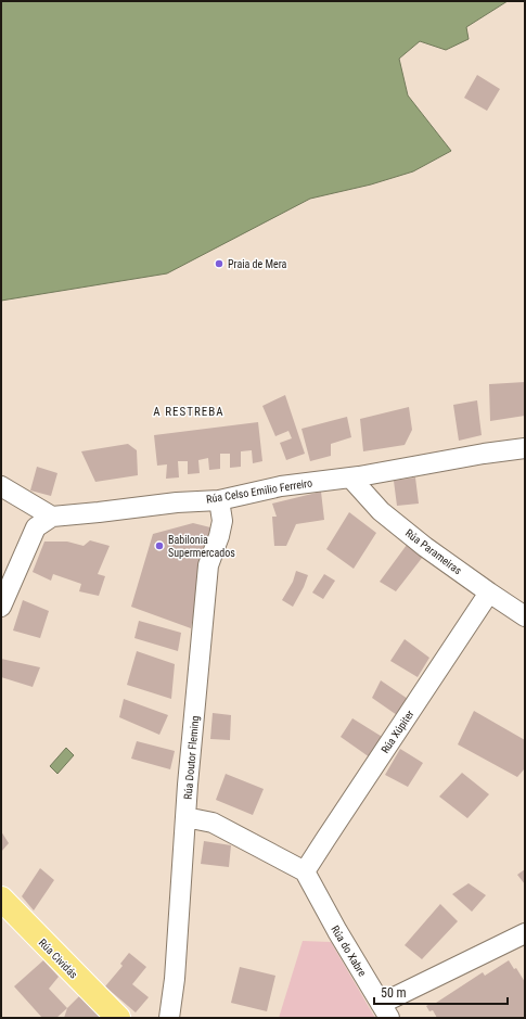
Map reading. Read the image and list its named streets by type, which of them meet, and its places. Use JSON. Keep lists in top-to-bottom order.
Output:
{
  "streets": {
    "main road": ["Rúa Cividás"],
    "street": [
      "Rúa Celso Emilio Ferreiro",
      "Rúa Parameiras",
      "Rúa Xúpiter",
      "Rúa Doutor Fleming",
      "Rúa do Xabre"
    ]
  },
  "crossings": [
    ["Rúa Celso Emilio Ferreiro", "Rúa Parameiras"],
    ["Rúa Celso Emilio Ferreiro", "Rúa Doutor Fleming"],
    ["Rúa Parameiras", "Rúa Xúpiter"],
    ["Rúa Xúpiter", "Rúa do Xabre"]
  ],
  "districts": ["A RESTREBA"],
  "places": ["Praia de Mera", "Babilonia Supermercados"],
  "scale_bar": "50 m"
}
